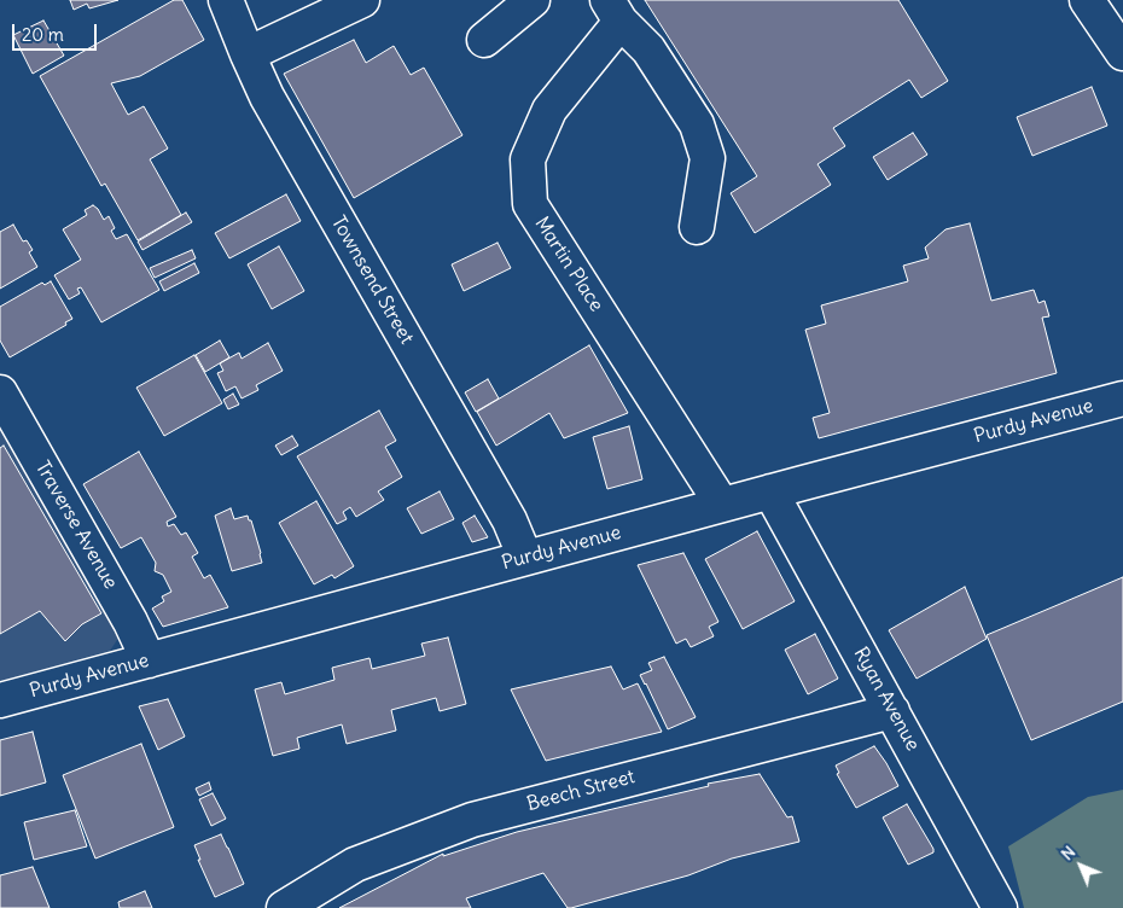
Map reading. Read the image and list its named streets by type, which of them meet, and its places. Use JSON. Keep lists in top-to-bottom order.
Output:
{
  "streets": {
    "street": [
      "Martin Place",
      "Townsend Street",
      "Purdy Avenue",
      "Traverse Avenue",
      "Ryan Avenue",
      "Beech Street"
    ]
  },
  "crossings": [
    ["Martin Place", "Purdy Avenue"],
    ["Townsend Street", "Purdy Avenue"],
    ["Purdy Avenue", "Traverse Avenue"],
    ["Purdy Avenue", "Ryan Avenue"],
    ["Ryan Avenue", "Beech Street"]
  ],
  "scale_bar": "20 m",
  "north": "top left"
}
